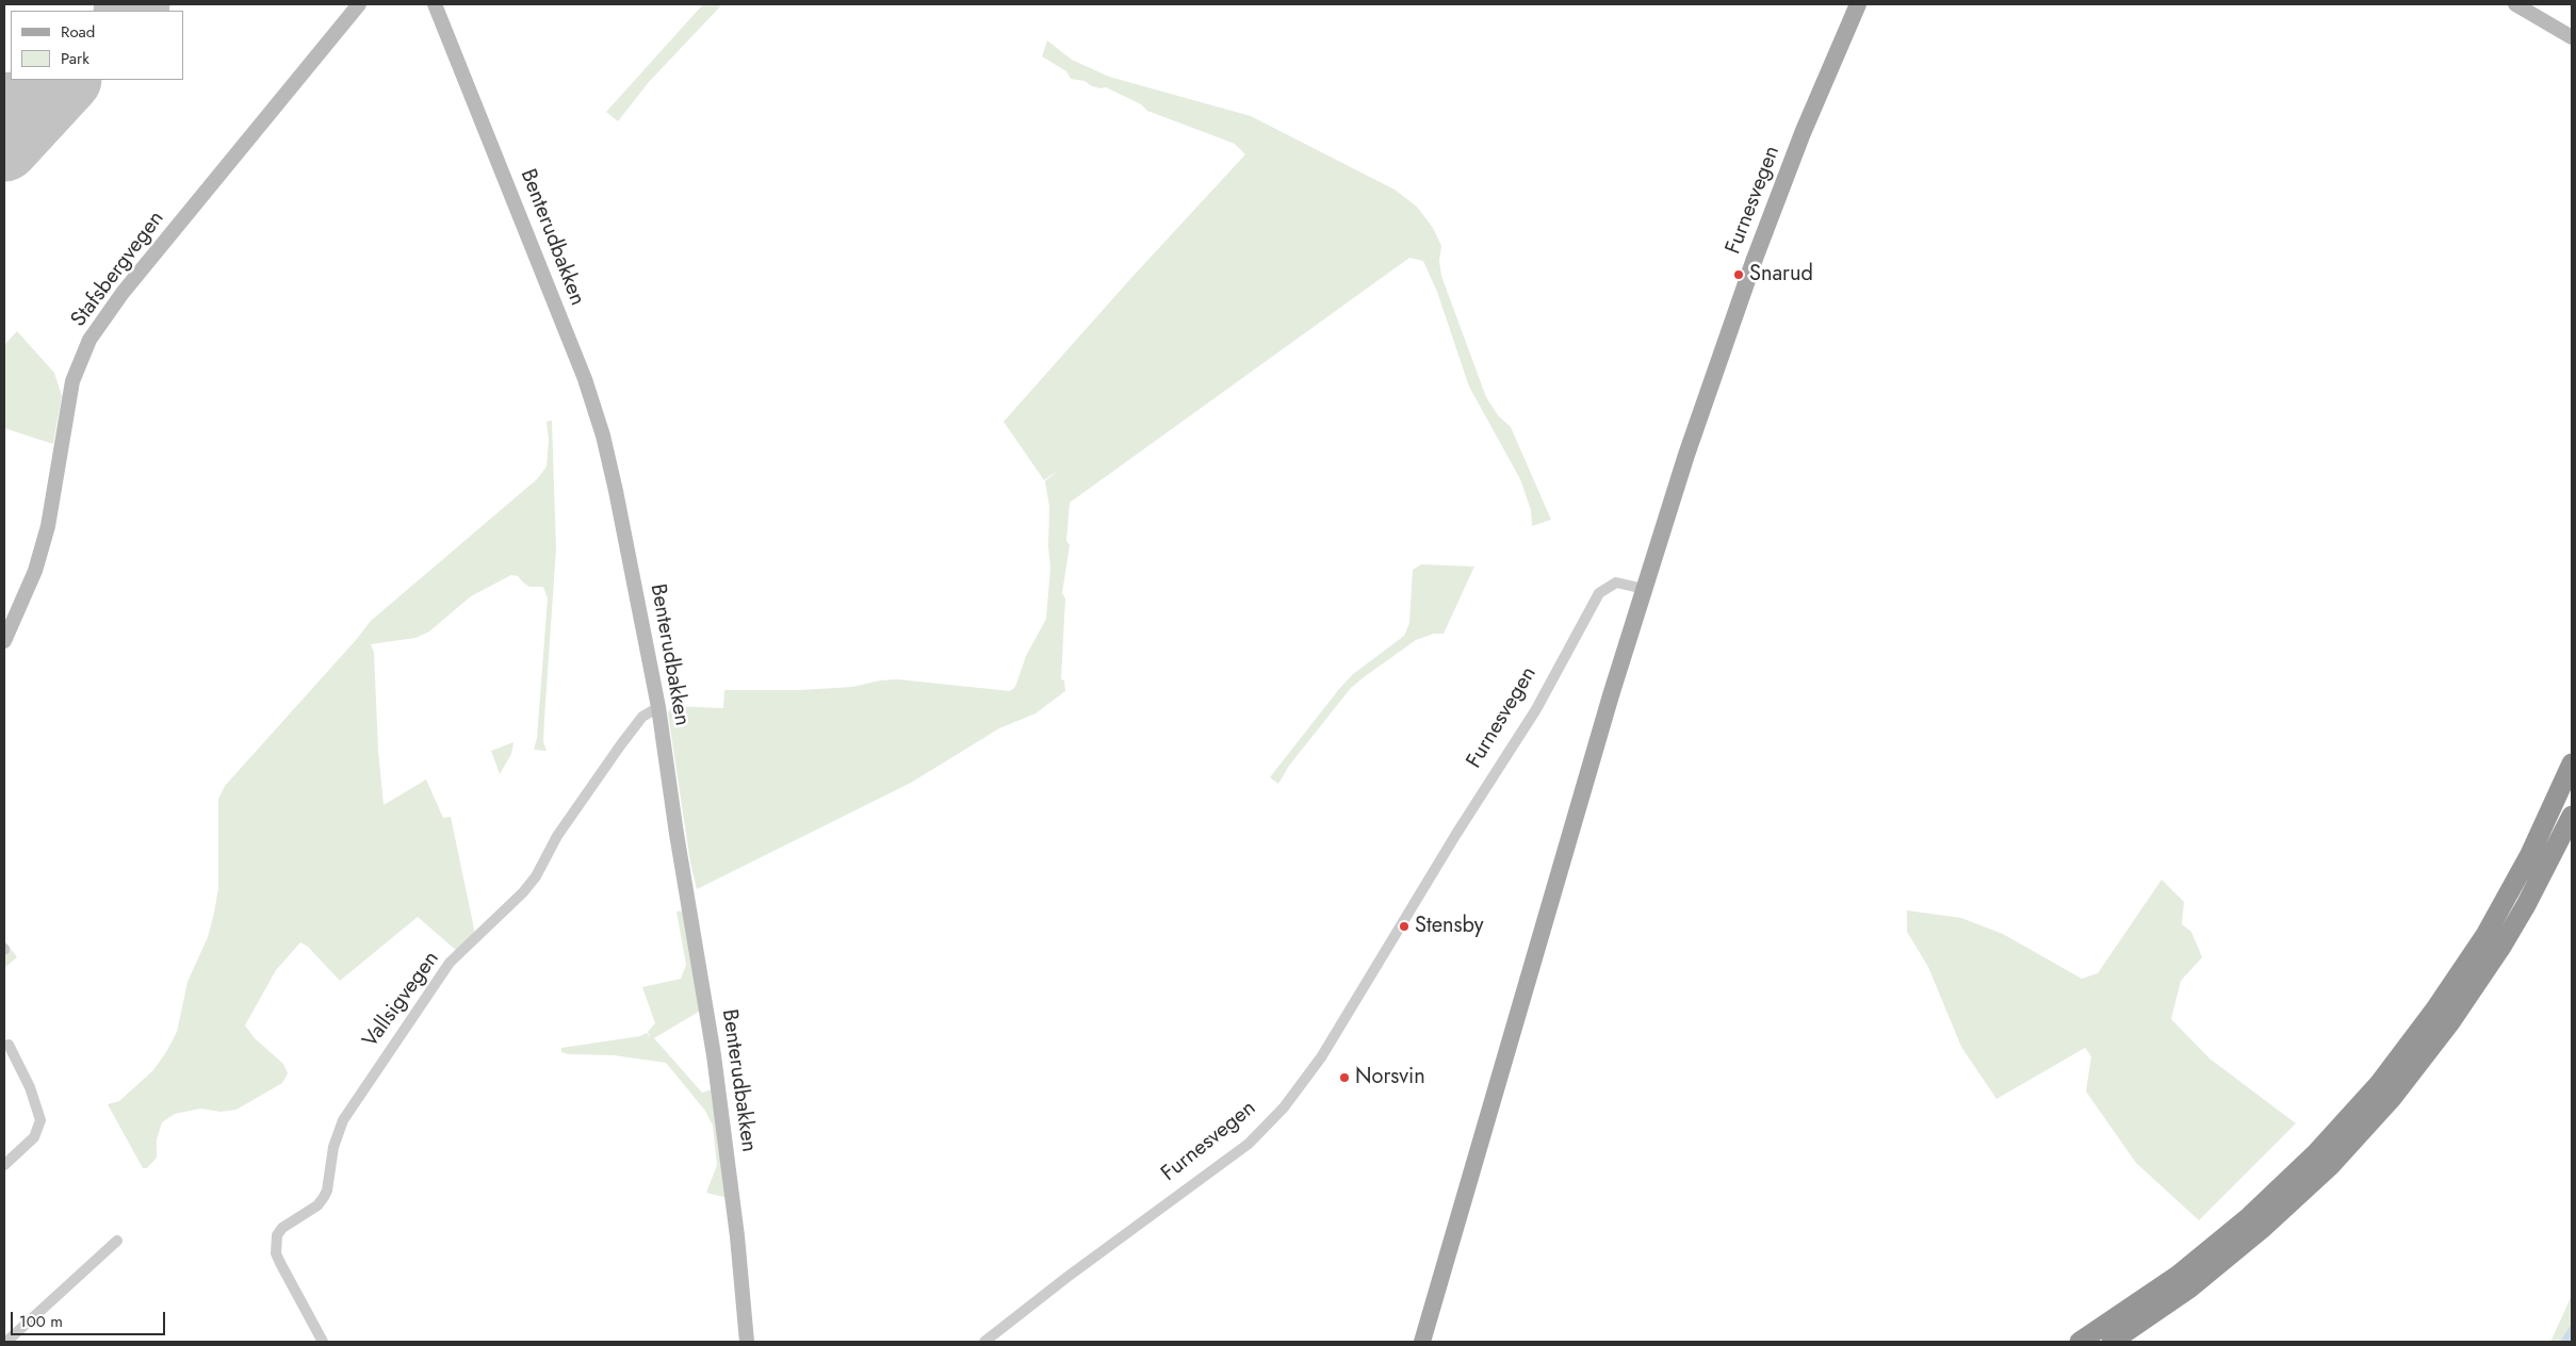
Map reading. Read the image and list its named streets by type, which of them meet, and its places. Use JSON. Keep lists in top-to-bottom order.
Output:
{
  "streets": {
    "main road": ["Furnesvegen", "Benterudbakken", "Stafsbergvegen"],
    "street": ["Vallsigvegen"]
  },
  "crossings": [
    ["Benterudbakken", "Vallsigvegen"]
  ],
  "places": ["Snarud", "Stensby", "Norsvin"],
  "legend": ["Road", "Park"],
  "scale_bar": "100 m"
}
